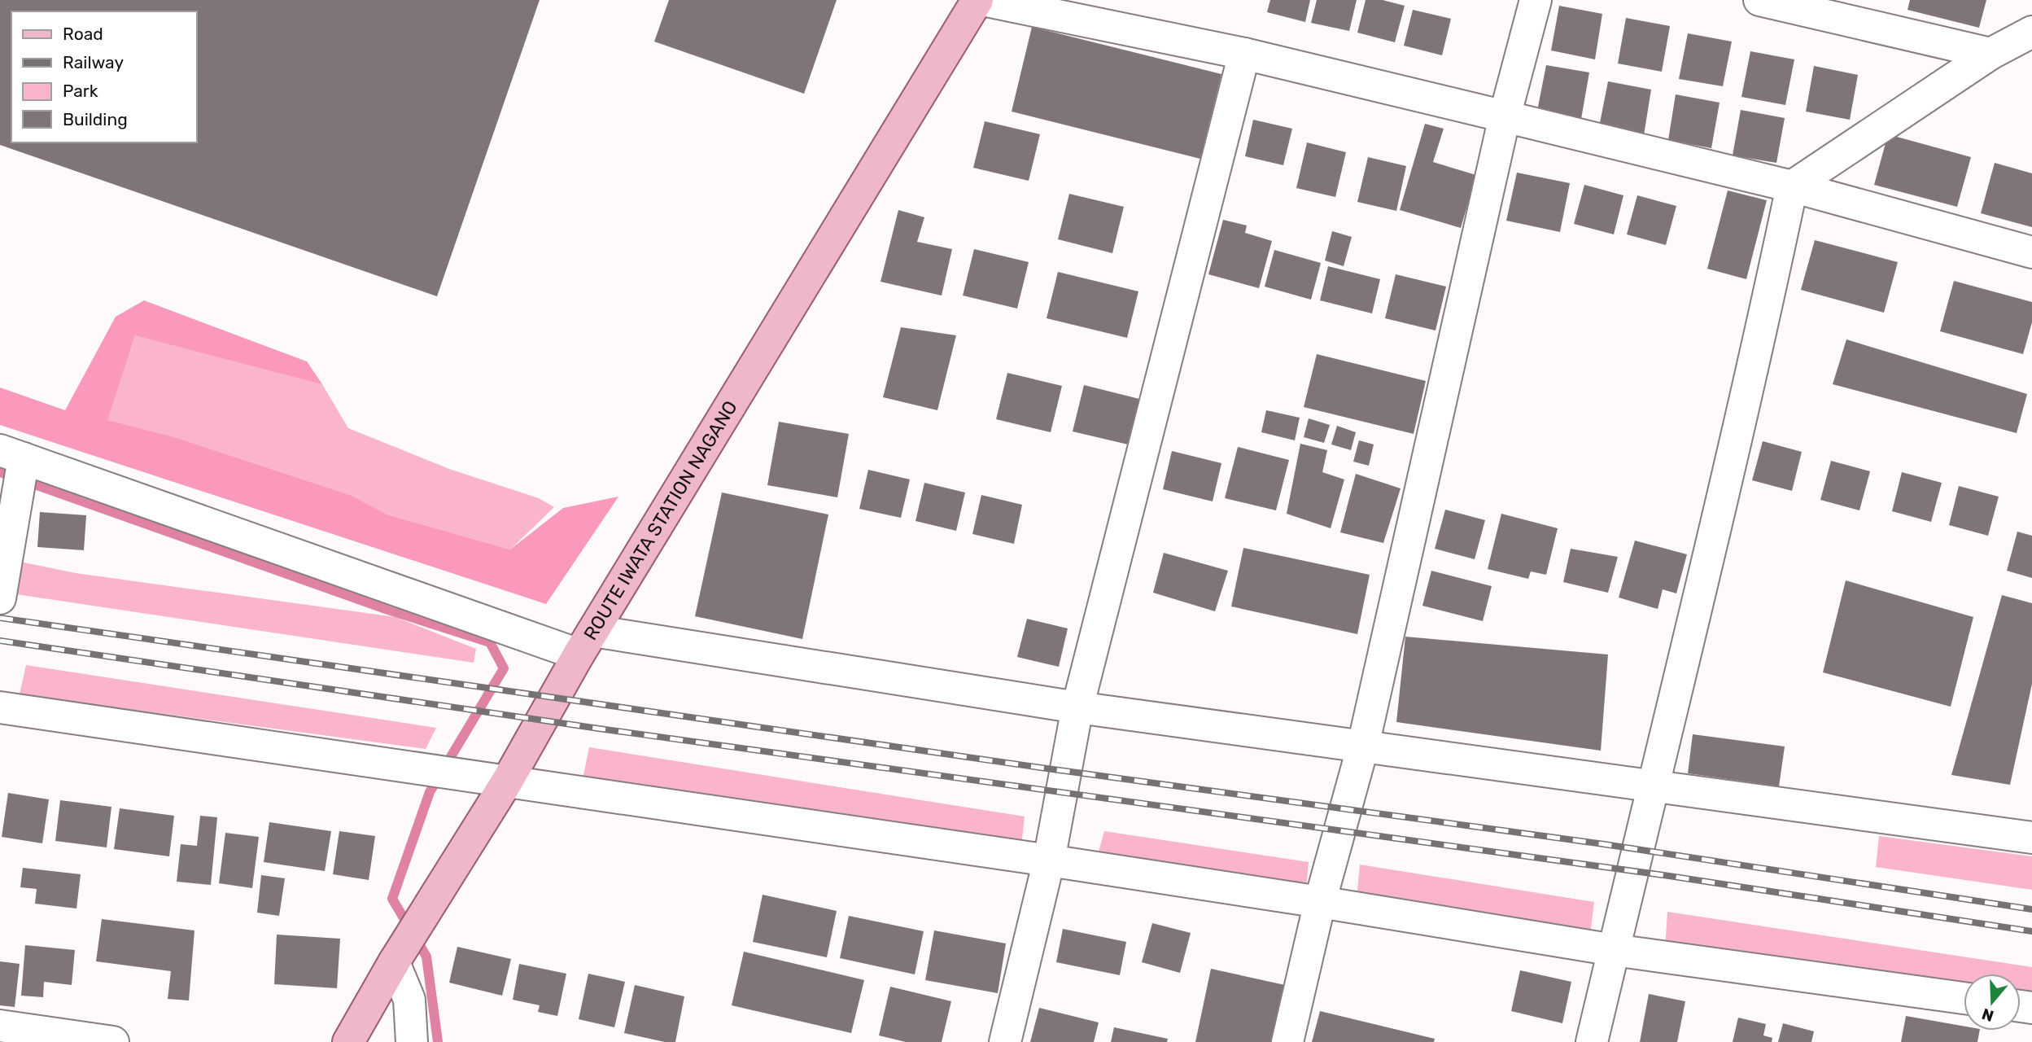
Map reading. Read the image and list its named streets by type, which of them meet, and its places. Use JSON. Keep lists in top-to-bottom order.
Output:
{
  "streets": {
    "main road": ["ROUTE IWATA STATION NAGANO"]
  },
  "legend": [
    "Road",
    "Railway",
    "Park",
    "Building"
  ],
  "north": "bottom"
}
